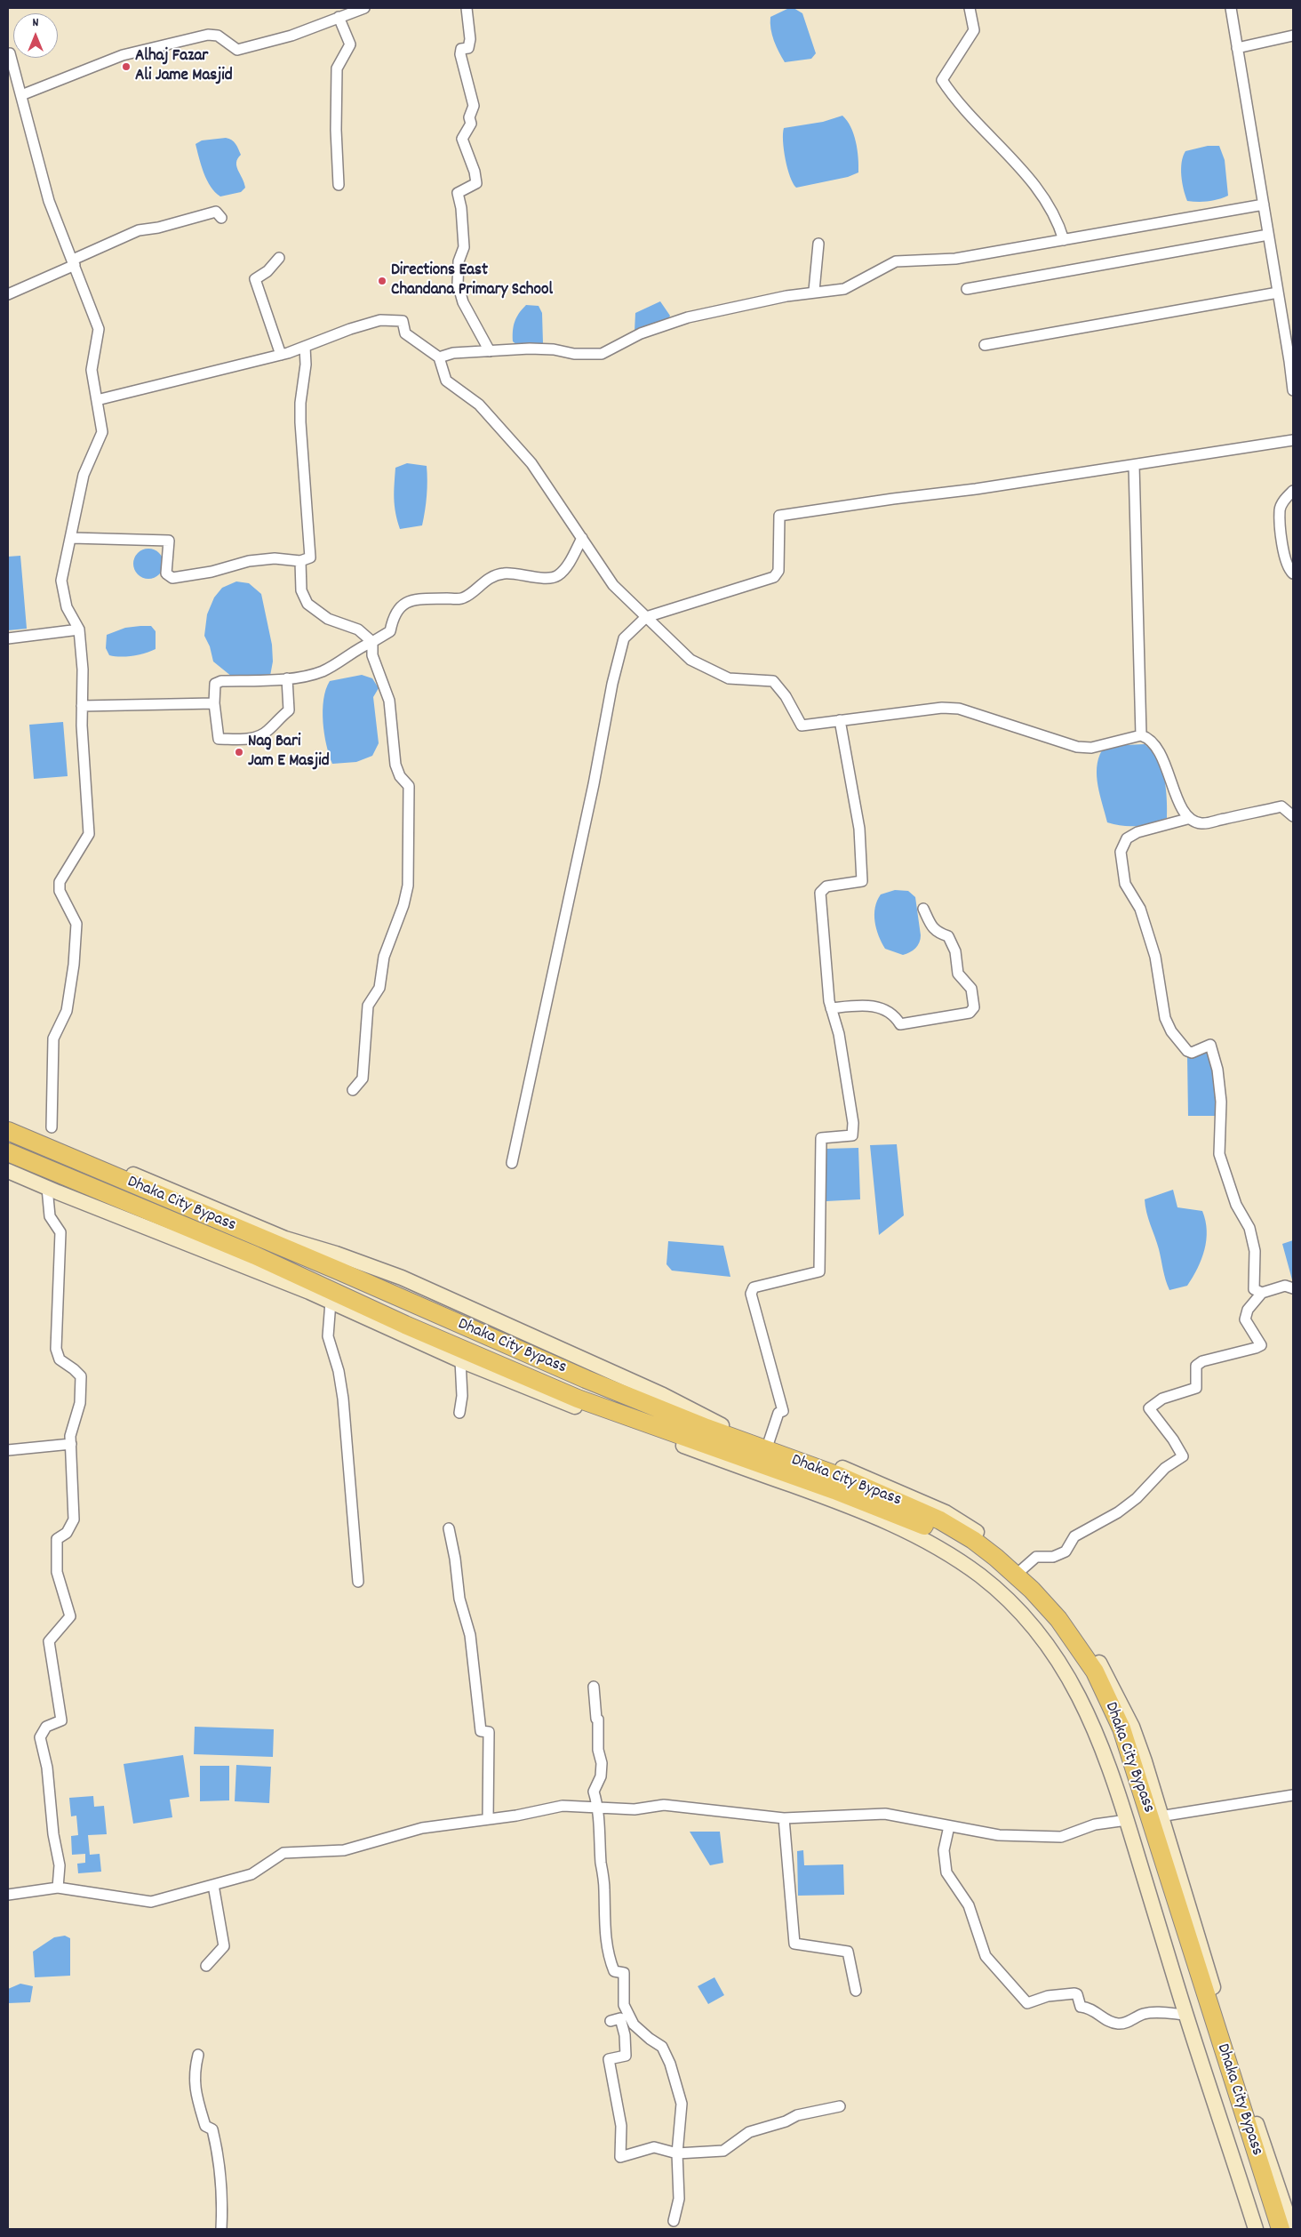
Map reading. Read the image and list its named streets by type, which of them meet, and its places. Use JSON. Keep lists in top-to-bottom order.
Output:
{
  "streets": {
    "highway": ["Dhaka City Bypass"]
  },
  "places": ["Alhaj Fazar Ali Jame Masjid", "Directions East Chandana Primary School", "Nag Bari Jam E Masjid"],
  "north": "top"
}
